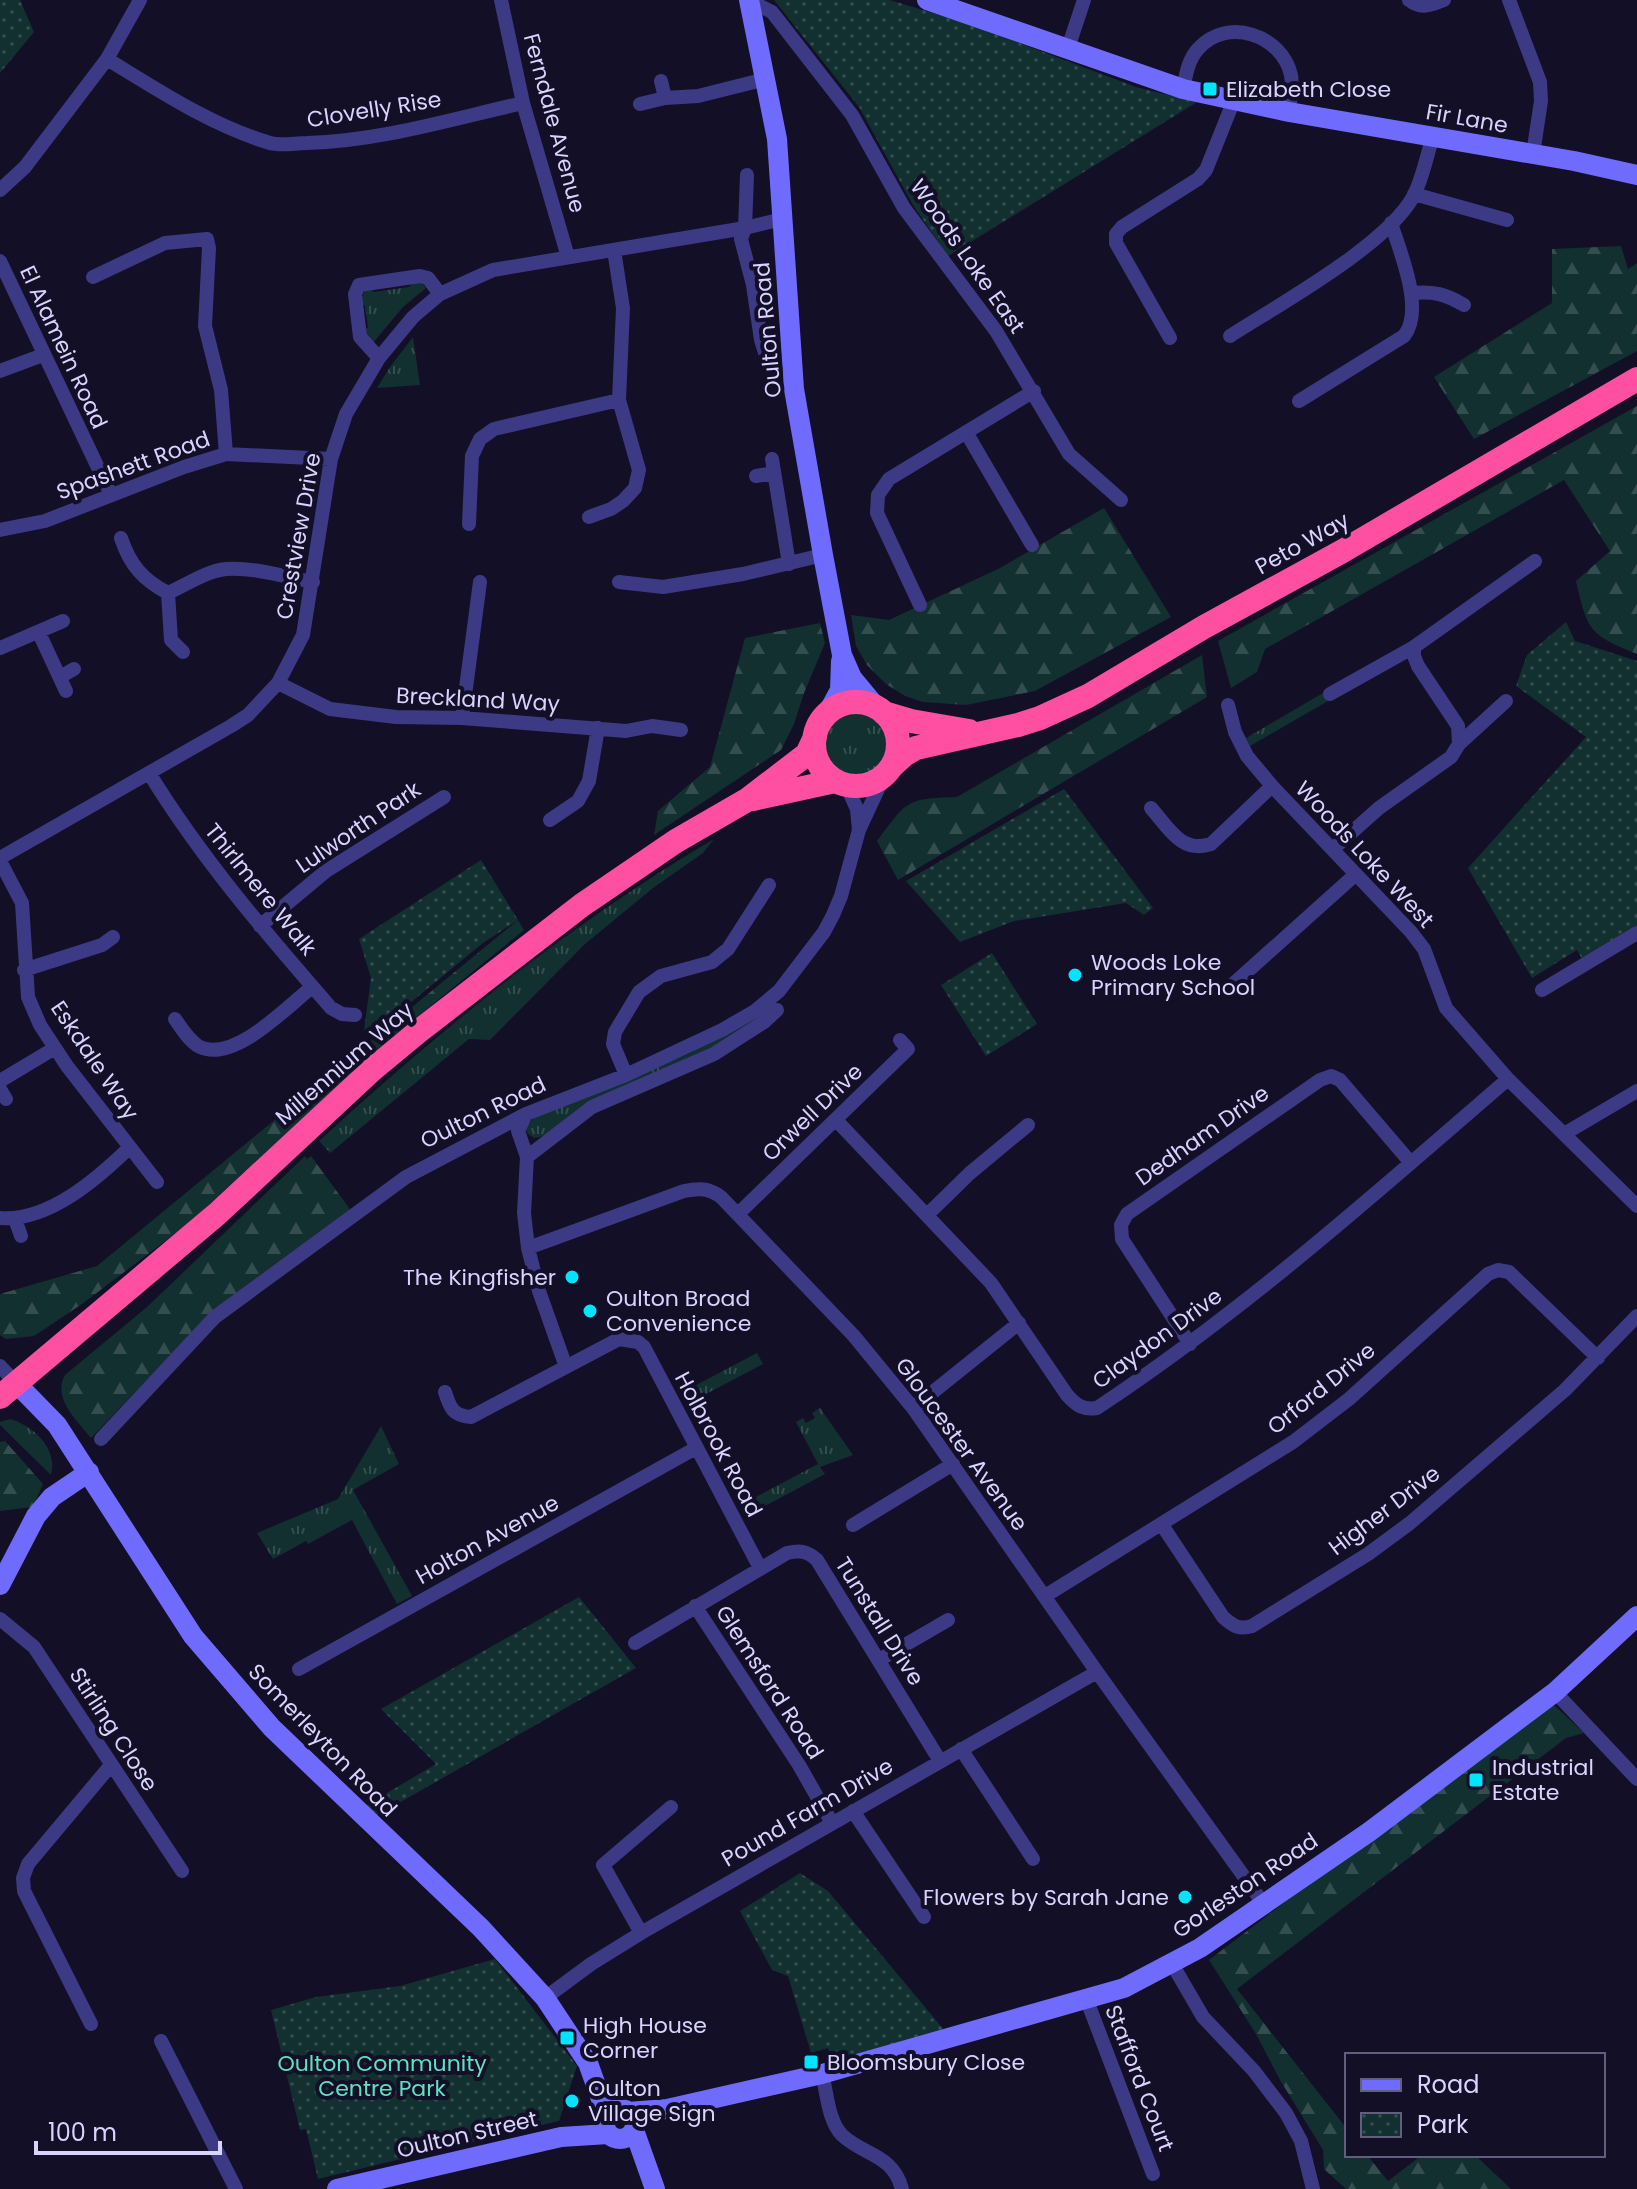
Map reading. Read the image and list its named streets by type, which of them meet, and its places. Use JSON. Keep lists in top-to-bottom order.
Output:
{
  "streets": {
    "highway": ["Peto Way", "Millennium Way"],
    "main road": [
      "Fir Lane",
      "Oulton Road",
      "Somerleyton Road",
      "Gorleston Road",
      "Oulton Street"
    ],
    "street": [
      "Clovelly Rise",
      "Ferndale Avenue",
      "Woods Loke East",
      "El Alamein Road",
      "Spashett Road",
      "Crestview Drive",
      "Breckland Way",
      "Lulworth Park",
      "Woods Loke West",
      "Thirlmere Walk",
      "Eskdale Way",
      "Orwell Drive",
      "Dedham Drive",
      "Claydon Drive",
      "Orford Drive",
      "Holbrook Road",
      "Gloucester Avenue",
      "Higher Drive",
      "Holton Avenue",
      "Tunstall Drive",
      "Glemsford Road",
      "Stirling Close",
      "Pound Farm Drive",
      "Stafford Court"
    ]
  },
  "crossings": [
    ["Clovelly Rise", "Ferndale Avenue"],
    ["Ferndale Avenue", "Crestview Drive"],
    ["Woods Loke East", "Oulton Road"],
    ["Oulton Road", "Crestview Drive"],
    ["Oulton Road", "Peto Way"],
    ["Oulton Road", "Millennium Way"],
    ["El Alamein Road", "Spashett Road"],
    ["Spashett Road", "Crestview Drive"],
    ["Crestview Drive", "Breckland Way"],
    ["Crestview Drive", "Thirlmere Walk"],
    ["Crestview Drive", "Eskdale Way"],
    ["Peto Way", "Millennium Way"],
    ["Lulworth Park", "Thirlmere Walk"],
    ["Woods Loke West", "Claydon Drive"],
    ["Millennium Way", "Somerleyton Road"],
    ["Orwell Drive", "Claydon Drive"],
    ["Orwell Drive", "Gloucester Avenue"],
    ["Dedham Drive", "Claydon Drive"],
    ["Orford Drive", "Gloucester Avenue"],
    ["Orford Drive", "Higher Drive"],
    ["Holbrook Road", "Holton Avenue"],
    ["Holbrook Road", "Tunstall Drive"],
    ["Gloucester Avenue", "Pound Farm Drive"],
    ["Gloucester Avenue", "Gorleston Road"],
    ["Tunstall Drive", "Glemsford Road"],
    ["Tunstall Drive", "Pound Farm Drive"],
    ["Glemsford Road", "Pound Farm Drive"],
    ["Somerleyton Road", "Pound Farm Drive"],
    ["Somerleyton Road", "Gorleston Road"],
    ["Somerleyton Road", "Oulton Street"],
    ["Gorleston Road", "Stafford Court"],
    ["Gorleston Road", "Oulton Street"]
  ],
  "parks": ["Oulton Community Centre Park"],
  "places": {
    "transit": [
      "Elizabeth Close",
      "Industrial Estate",
      "High House Corner",
      "Bloomsbury Close"
    ],
    "other": [
      "Woods Loke Primary School",
      "The Kingfisher",
      "Oulton Broad Convenience",
      "Flowers by Sarah Jane",
      "Oulton Village Sign"
    ]
  },
  "legend": ["Road", "Park"],
  "scale_bar": "100 m"
}
